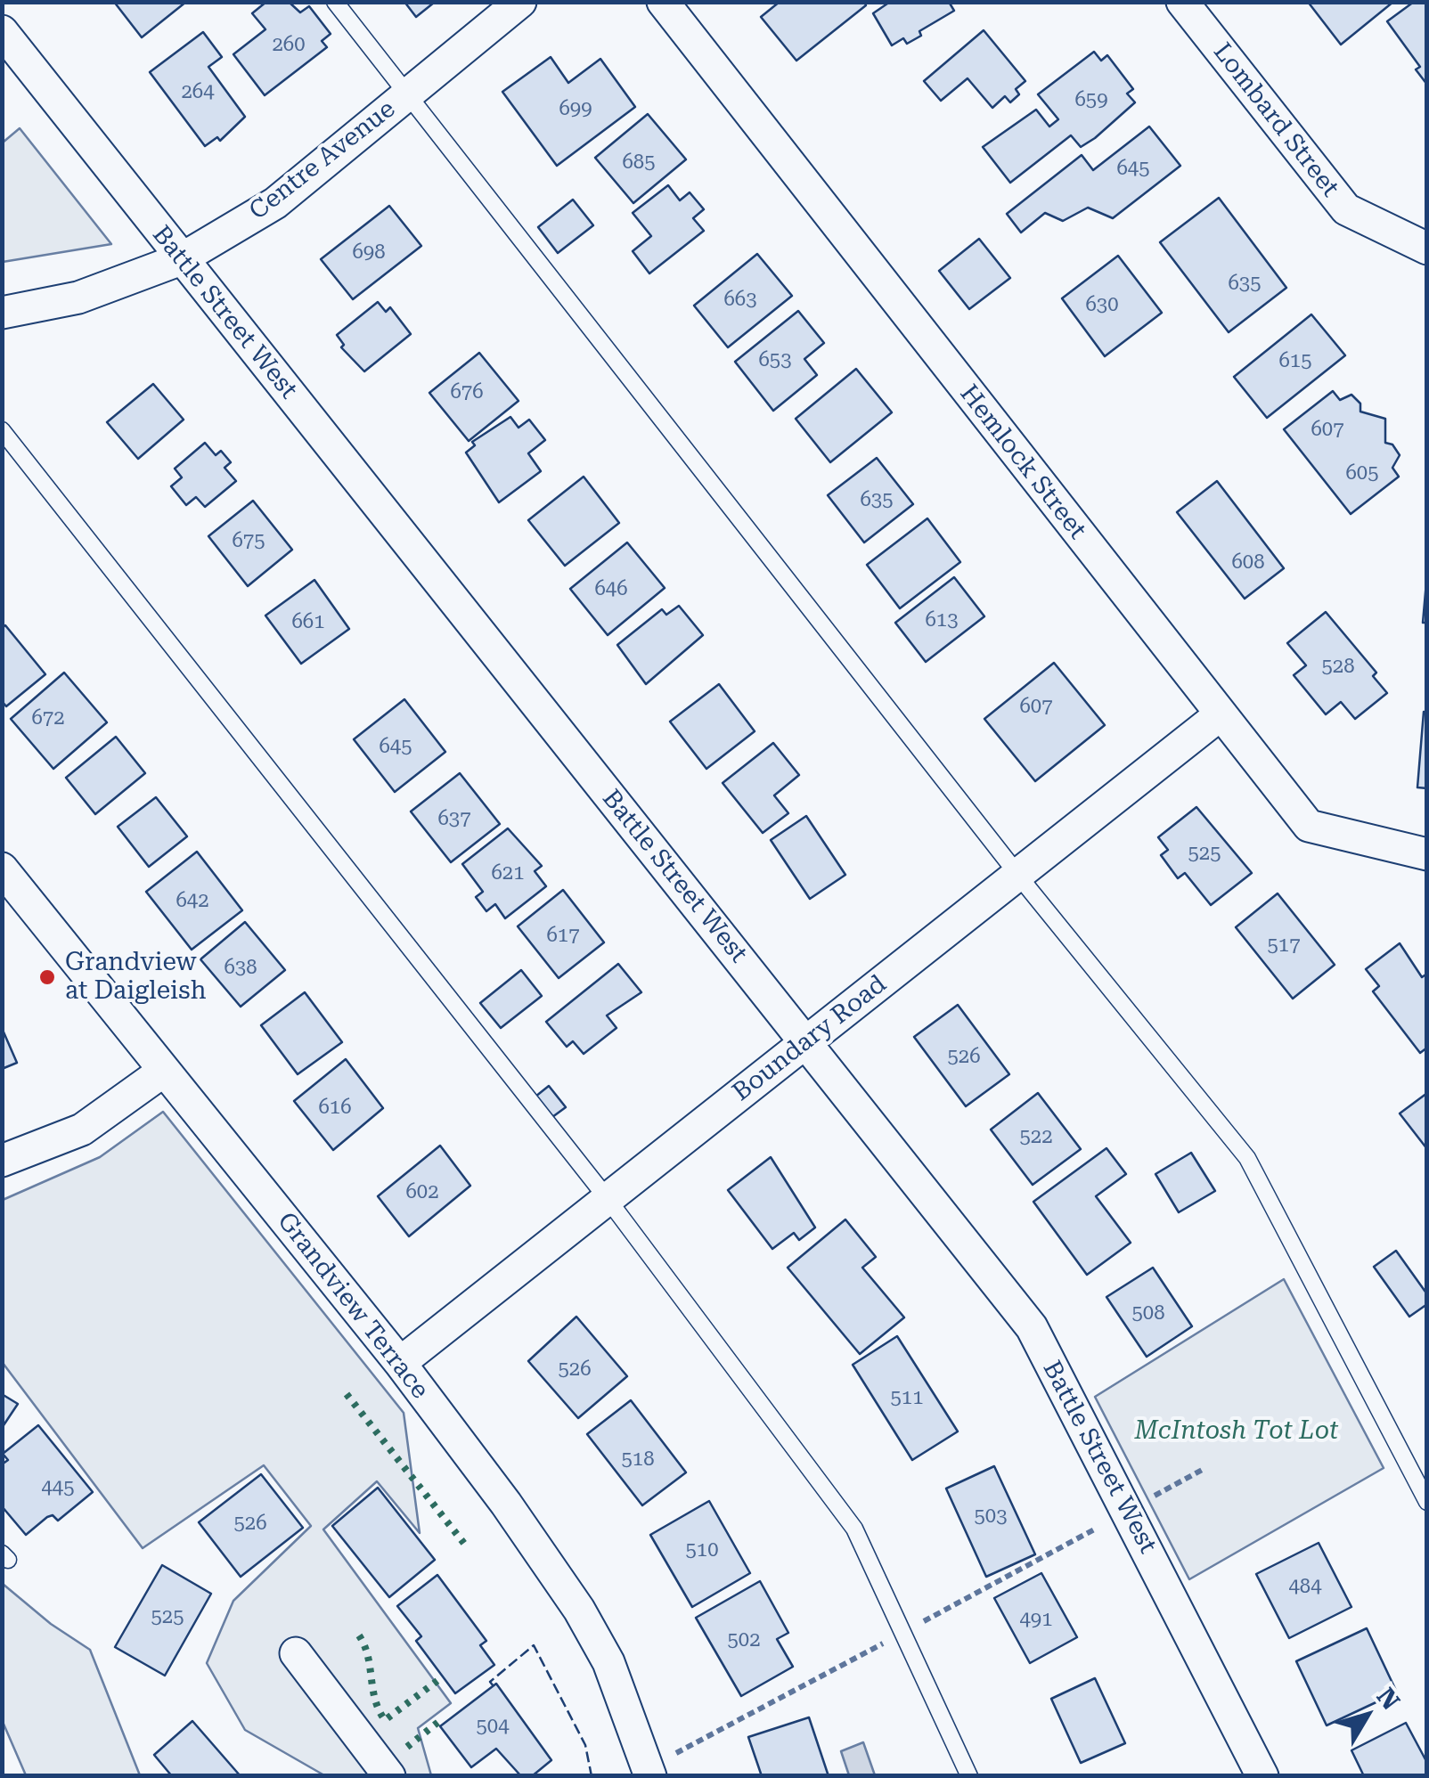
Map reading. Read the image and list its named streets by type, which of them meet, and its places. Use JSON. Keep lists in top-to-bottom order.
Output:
{
  "streets": {
    "street": [
      "Lombard Street",
      "Centre Avenue",
      "Battle Street West",
      "Hemlock Street",
      "Boundary Road",
      "Grandview Terrace"
    ]
  },
  "crossings": [
    ["Centre Avenue", "Battle Street West"],
    ["Battle Street West", "Boundary Road"],
    ["Hemlock Street", "Boundary Road"],
    ["Boundary Road", "Grandview Terrace"]
  ],
  "parks": ["McIntosh Tot Lot"],
  "places": ["Grandview at Daigleish"],
  "house_numbers": [
    "260",
    "264",
    "659",
    "699",
    "685",
    "645",
    "698",
    "635",
    "663",
    "630",
    "653",
    "615",
    "676",
    "607",
    "605",
    "635",
    "675",
    "608",
    "646",
    "613",
    "661",
    "528",
    "607",
    "672",
    "645",
    "637",
    "525",
    "621",
    "642",
    "617",
    "517",
    "638",
    "526",
    "616",
    "522",
    "602",
    "508",
    "526",
    "511",
    "518",
    "445",
    "503",
    "526",
    "510",
    "484",
    "525",
    "491",
    "502",
    "504"
  ],
  "north": "top right"
}
